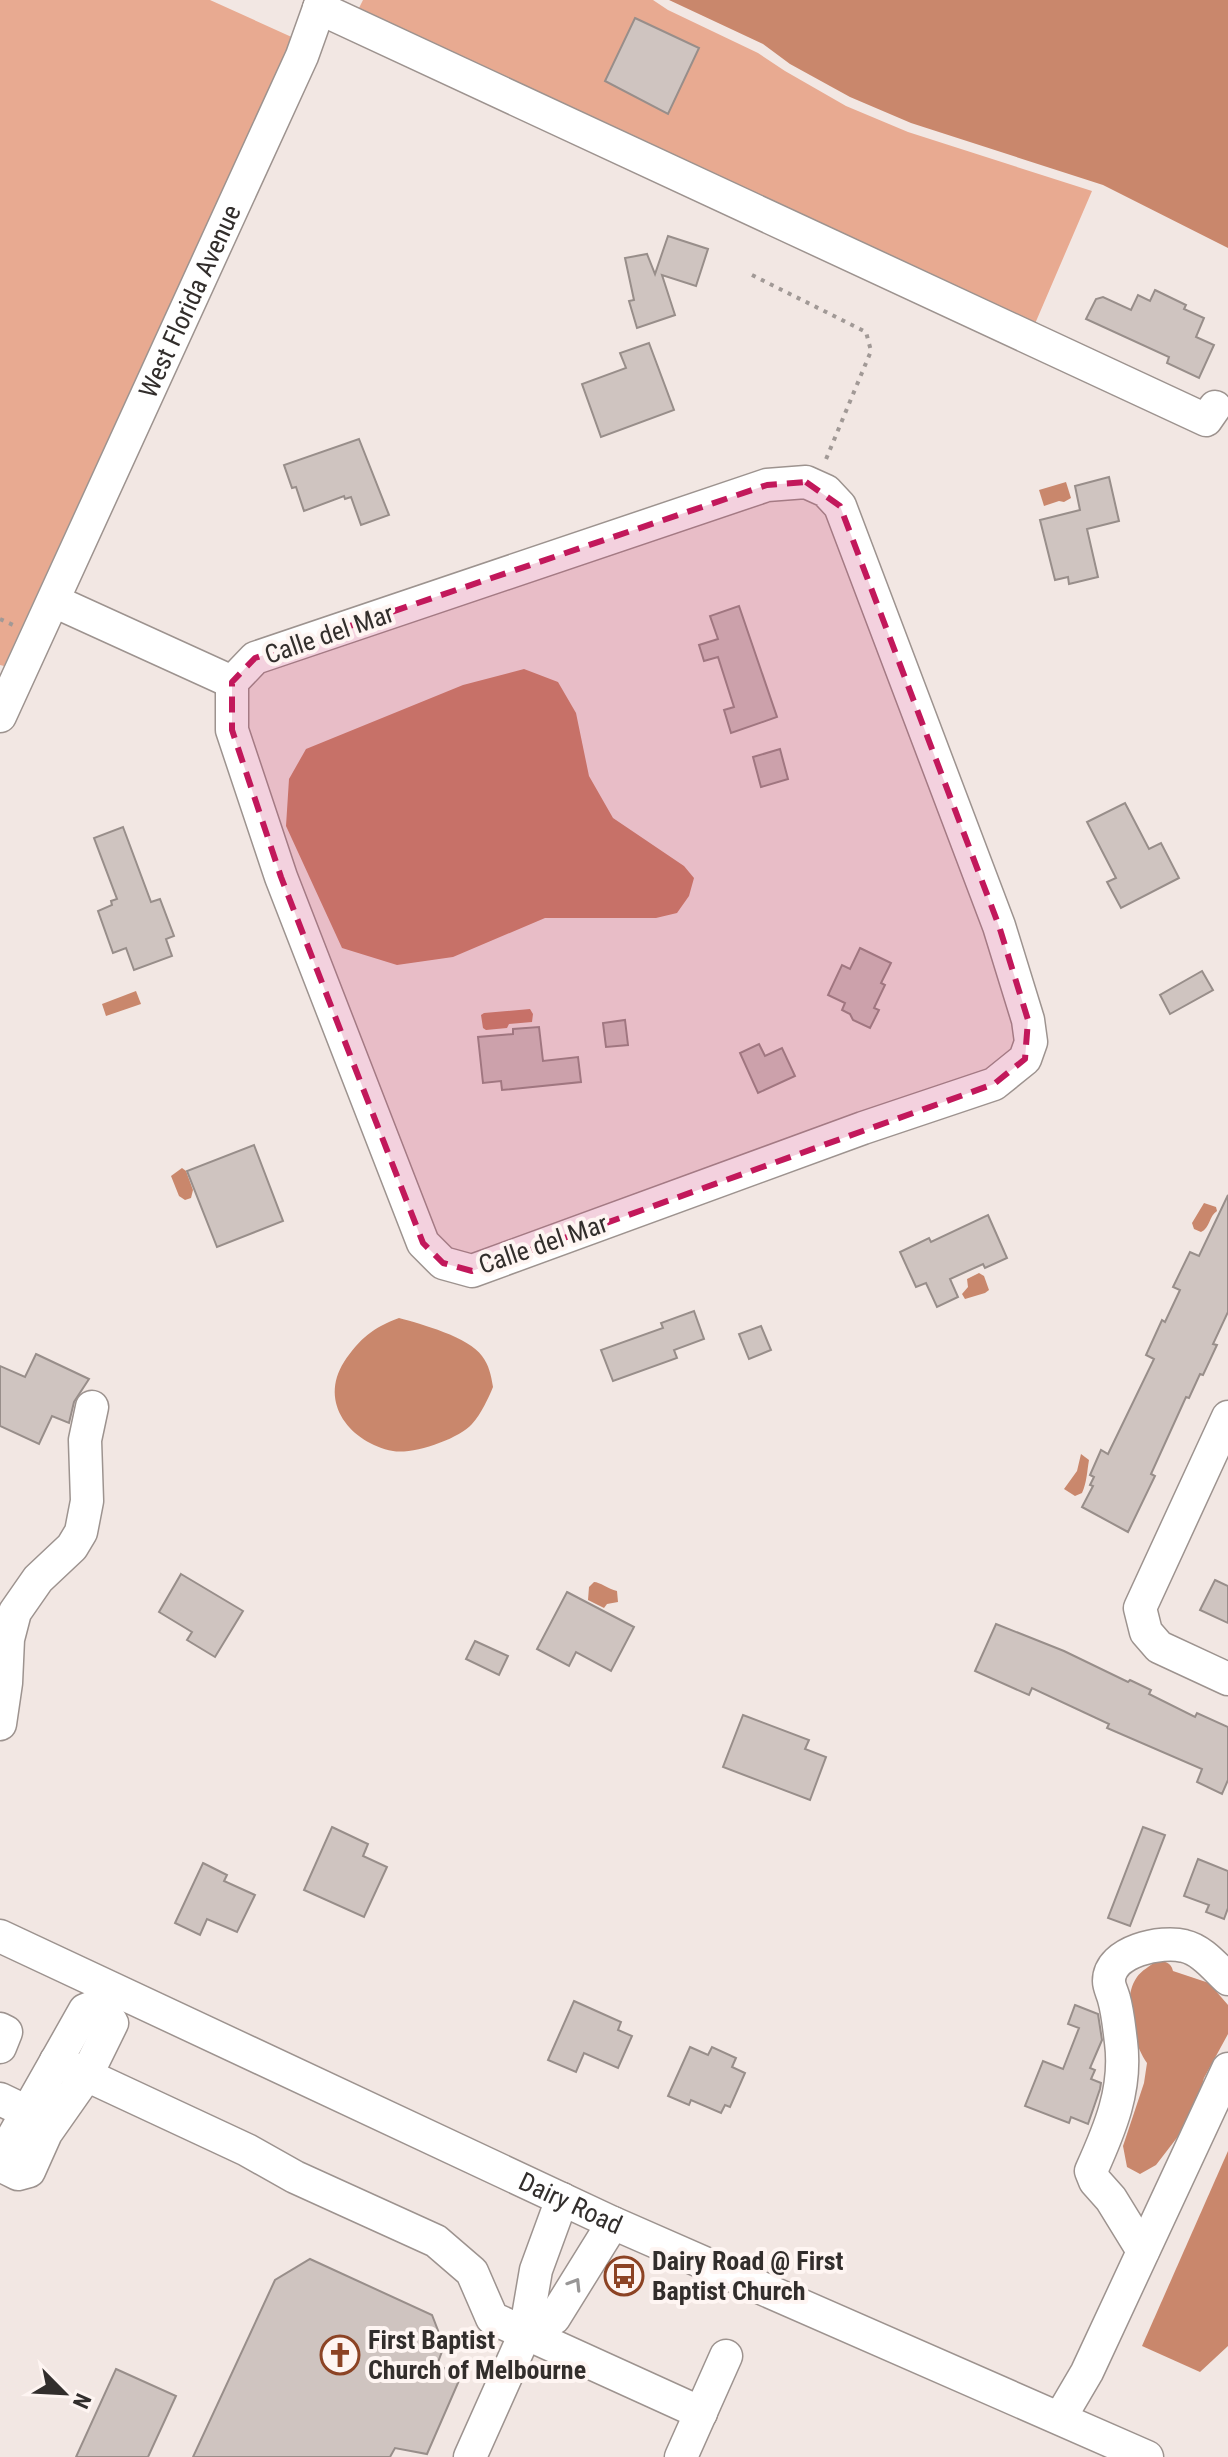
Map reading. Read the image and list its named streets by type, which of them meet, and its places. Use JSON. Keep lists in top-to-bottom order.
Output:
{
  "streets": {
    "street": ["West Florida Avenue", "Calle del Mar", "Dairy Road"]
  },
  "places": {
    "bus stop": ["Dairy Road @ First Baptist Church"],
    "church": ["First Baptist Church of Melbourne"]
  },
  "north": "bottom right"
}
